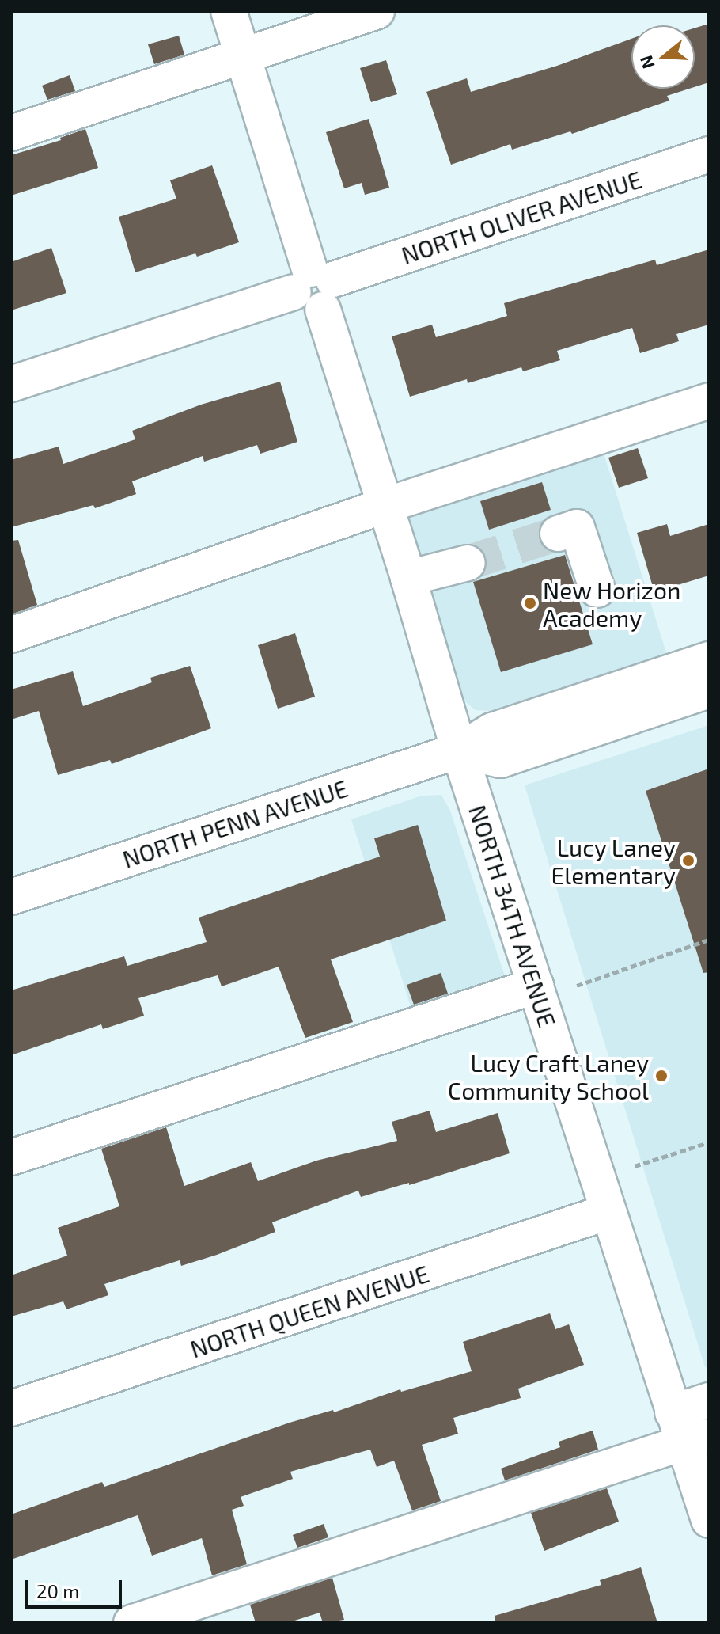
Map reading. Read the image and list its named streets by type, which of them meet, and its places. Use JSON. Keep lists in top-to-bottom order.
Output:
{
  "streets": {
    "street": [
      "NORTH OLIVER AVENUE",
      "NORTH PENN AVENUE",
      "NORTH 34TH AVENUE",
      "NORTH QUEEN AVENUE"
    ]
  },
  "crossings": [
    ["NORTH OLIVER AVENUE", "NORTH 34TH AVENUE"],
    ["NORTH PENN AVENUE", "NORTH 34TH AVENUE"],
    ["NORTH 34TH AVENUE", "NORTH QUEEN AVENUE"]
  ],
  "places": ["New Horizon Academy", "Lucy Laney Elementary", "Lucy Craft Laney Community School"],
  "scale_bar": "20 m",
  "north": "left"
}
